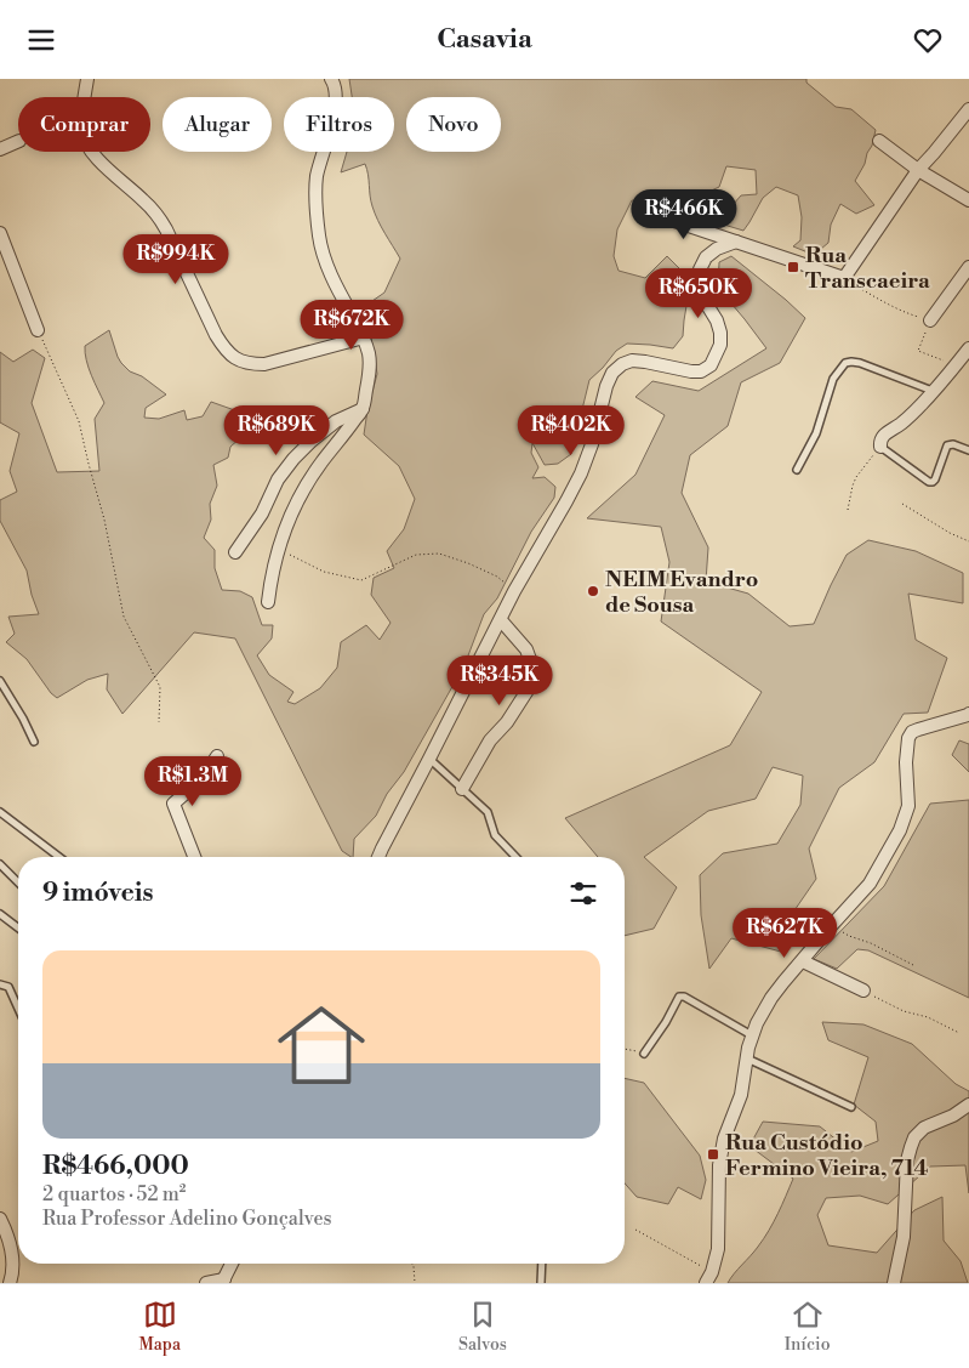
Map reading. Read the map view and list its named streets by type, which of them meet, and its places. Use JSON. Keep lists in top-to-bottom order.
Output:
{
  "places": {
    "transit": ["Rua Transcaeira", "Rua Custódio Fermino Vieira, 714"],
    "other": ["NEIM Evandro de Sousa"]
  },
  "page": {
    "header": "Casavia",
    "chip": [
      "Comprar",
      "Alugar",
      "Filtros",
      "Novo"
    ],
    "price": [
      "R$466K",
      "R$994K",
      "R$650K",
      "R$672K",
      "R$689K",
      "R$402K",
      "R$345K",
      "R$1.3M",
      "R$627K"
    ],
    "heading": "9 imóveis",
    "list": [
      {
        "name": "R$466,000",
        "note": "2 quartos · 52 m² · Rua Professor Adelino Gonçalves"
      }
    ],
    "tabs": ["Mapa", "Salvos", "Início"]
  }
}
